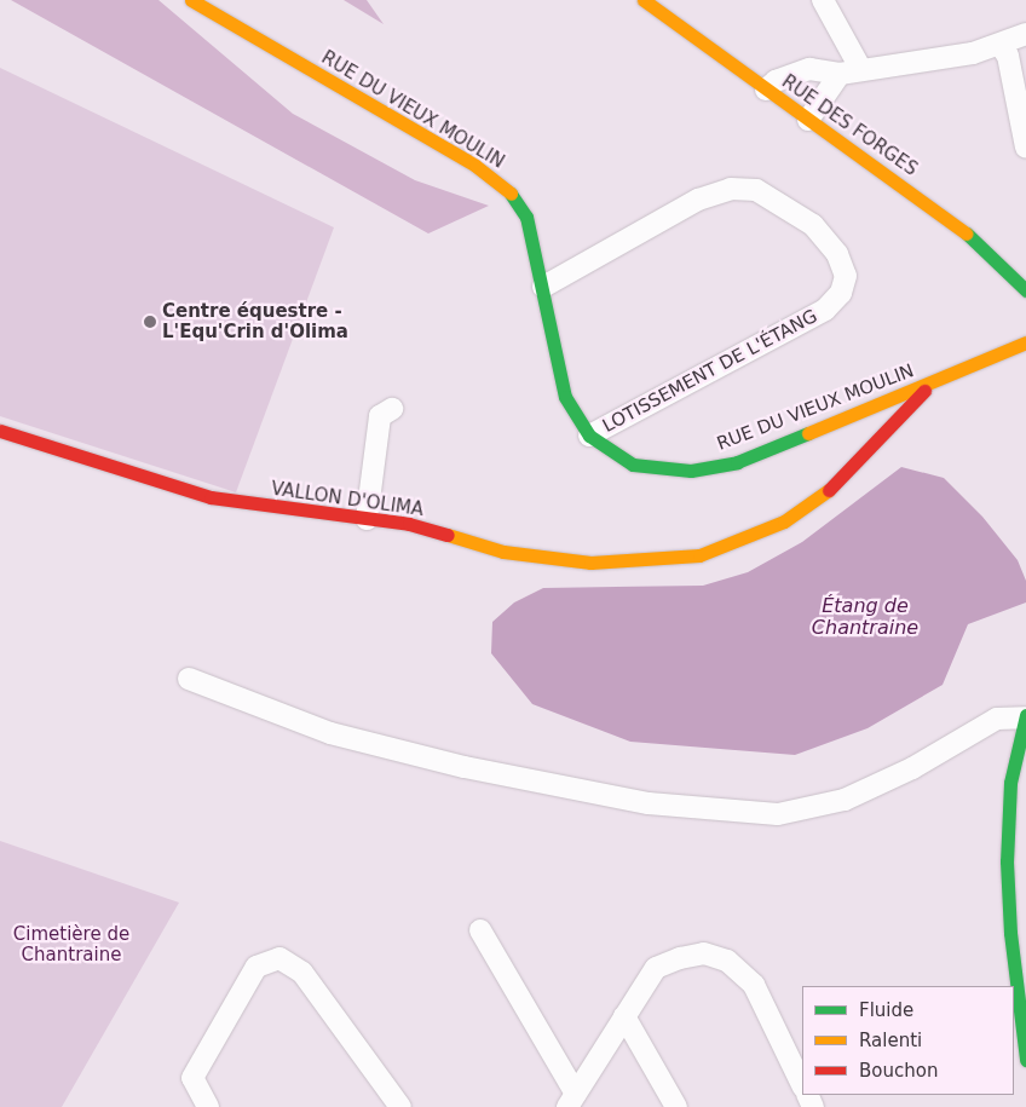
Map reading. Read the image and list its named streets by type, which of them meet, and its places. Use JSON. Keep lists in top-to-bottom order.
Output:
{
  "streets": {
    "street": [
      "RUE DU VIEUX MOULIN",
      "RUE DES FORGES",
      "LOTISSEMENT DE L'ÉTANG",
      "VALLON D'OLIMA"
    ]
  },
  "crossings": [
    ["RUE DU VIEUX MOULIN", "LOTISSEMENT DE L'ÉTANG"],
    ["RUE DU VIEUX MOULIN", "VALLON D'OLIMA"]
  ],
  "water": ["Étang de Chantraine"],
  "parks": ["Cimetière de Chantraine"],
  "places": ["Centre équestre - L'Equ'Crin d'Olima"],
  "legend": ["Fluide", "Ralenti", "Bouchon"]
}
